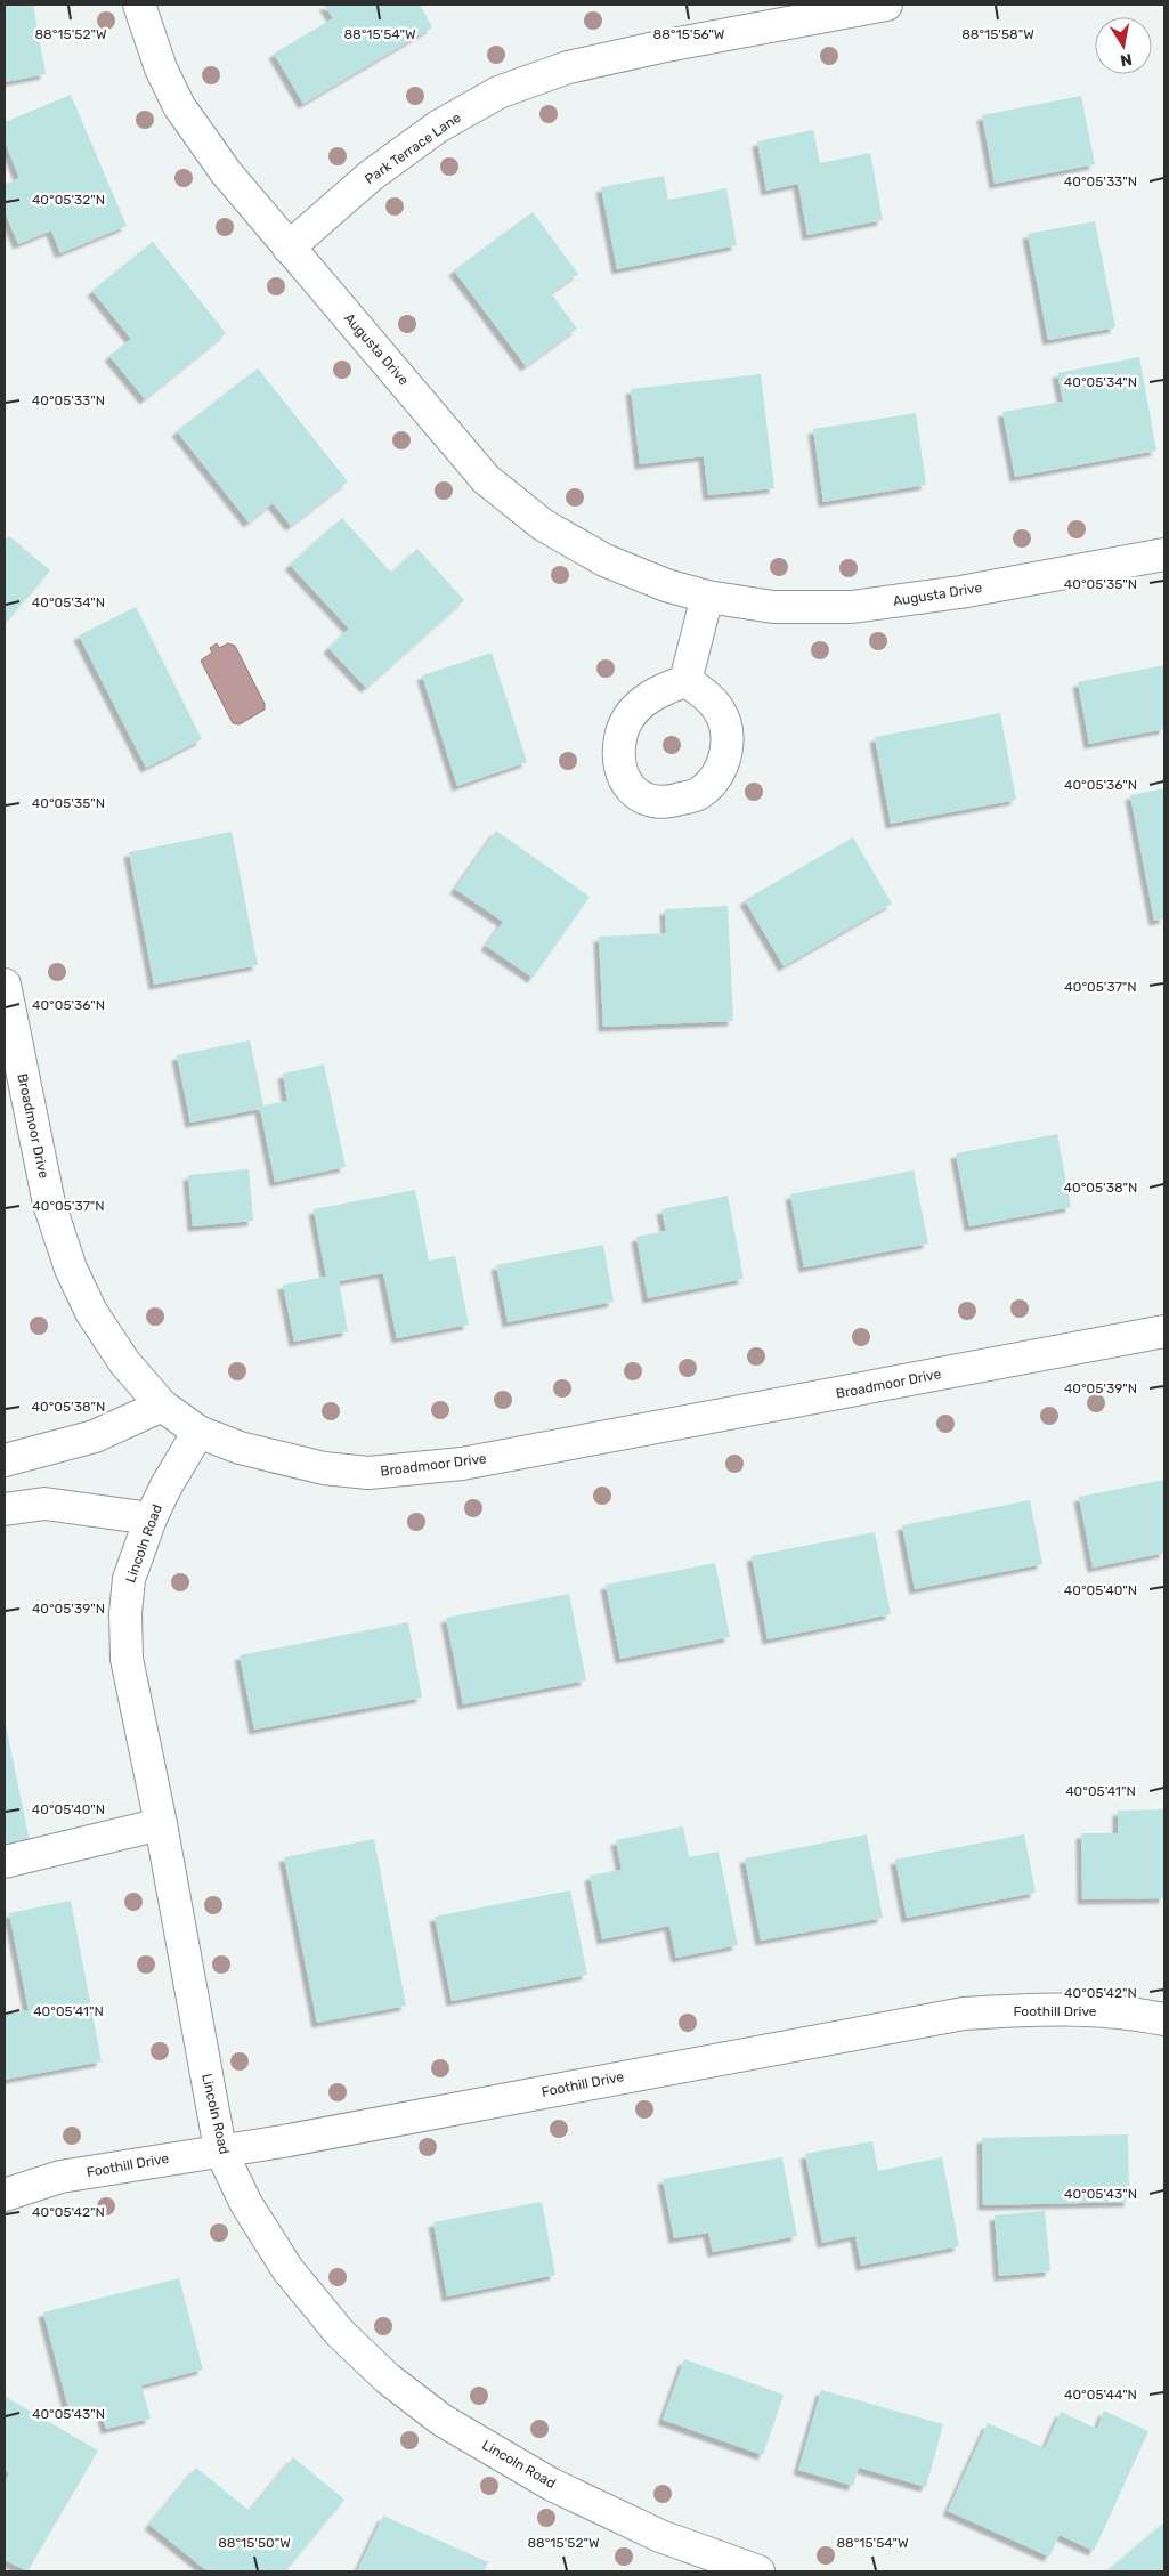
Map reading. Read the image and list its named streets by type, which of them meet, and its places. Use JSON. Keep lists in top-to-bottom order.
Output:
{
  "streets": {
    "street": [
      "Park Terrace Lane",
      "Augusta Drive",
      "Broadmoor Drive",
      "Lincoln Road",
      "Foothill Drive"
    ]
  },
  "crossings": [
    ["Park Terrace Lane", "Augusta Drive"],
    ["Broadmoor Drive", "Lincoln Road"],
    ["Lincoln Road", "Foothill Drive"]
  ],
  "north": "bottom",
  "coordinates": [
    "88°15'52\"W",
    "88°15'54\"W",
    "88°15'56\"W",
    "88°15'58\"W",
    "40°05'33\"N",
    "40°05'32\"N",
    "40°05'34\"N",
    "40°05'35\"N",
    "40°05'36\"N",
    "40°05'37\"N",
    "40°05'38\"N",
    "40°05'39\"N",
    "40°05'40\"N",
    "40°05'41\"N",
    "40°05'42\"N",
    "40°05'43\"N",
    "40°05'44\"N",
    "88°15'50\"W"
  ]
}
